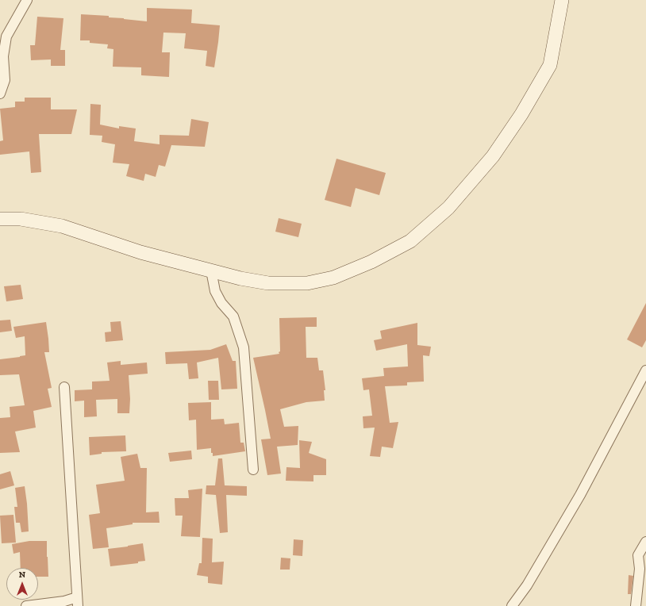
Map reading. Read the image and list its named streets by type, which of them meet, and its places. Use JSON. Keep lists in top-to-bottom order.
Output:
{
  "north": "top"
}
